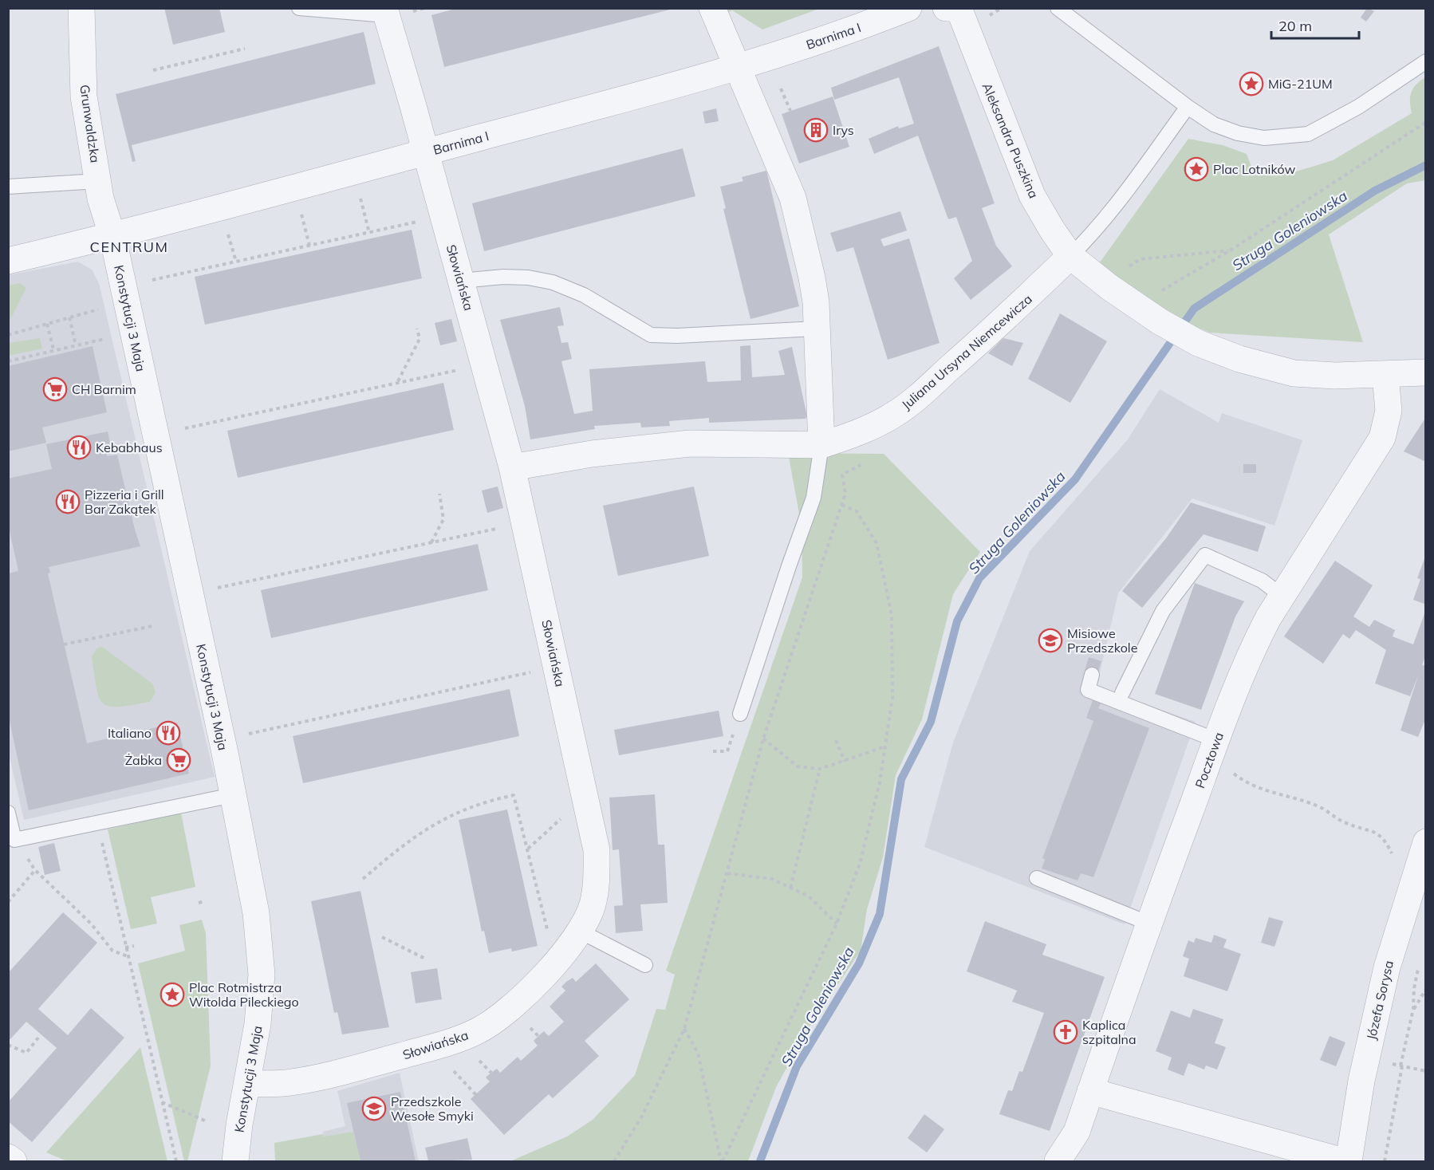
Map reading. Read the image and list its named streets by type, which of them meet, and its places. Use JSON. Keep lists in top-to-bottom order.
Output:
{
  "streets": {
    "street": [
      "Barnima I",
      "Grunwaldzka",
      "Aleksandra Puszkina",
      "Słowiańska",
      "Konstytucji 3 Maja",
      "Juliana Ursyna Niemcewicza",
      "Pocztowa",
      "Józefa Sorysa"
    ]
  },
  "crossings": [
    ["Barnima I", "Grunwaldzka"],
    ["Barnima I", "Słowiańska"],
    ["Barnima I", "Konstytucji 3 Maja"],
    ["Grunwaldzka", "Konstytucji 3 Maja"],
    ["Aleksandra Puszkina", "Juliana Ursyna Niemcewicza"],
    ["Aleksandra Puszkina", "Pocztowa"],
    ["Słowiańska", "Konstytucji 3 Maja"],
    ["Słowiańska", "Juliana Ursyna Niemcewicza"]
  ],
  "districts": ["CENTRUM"],
  "water": ["Struga Goleniowska"],
  "places": {
    "place": ["MiG-21UM", "Plac Lotników", "Plac Rotmistrza Witolda Pileckiego"],
    "building": ["Irys"],
    "supermarket": ["CH Barnim", "Żabka"],
    "restaurant": ["Kebabhaus", "Pizzeria i Grill Bar Zakątek", "Italiano"],
    "school or university": ["Misiowe Przedszkole", "Przedszkole Wesołe Smyki"],
    "church": ["Kaplica szpitalna"]
  },
  "scale_bar": "20 m"
}
